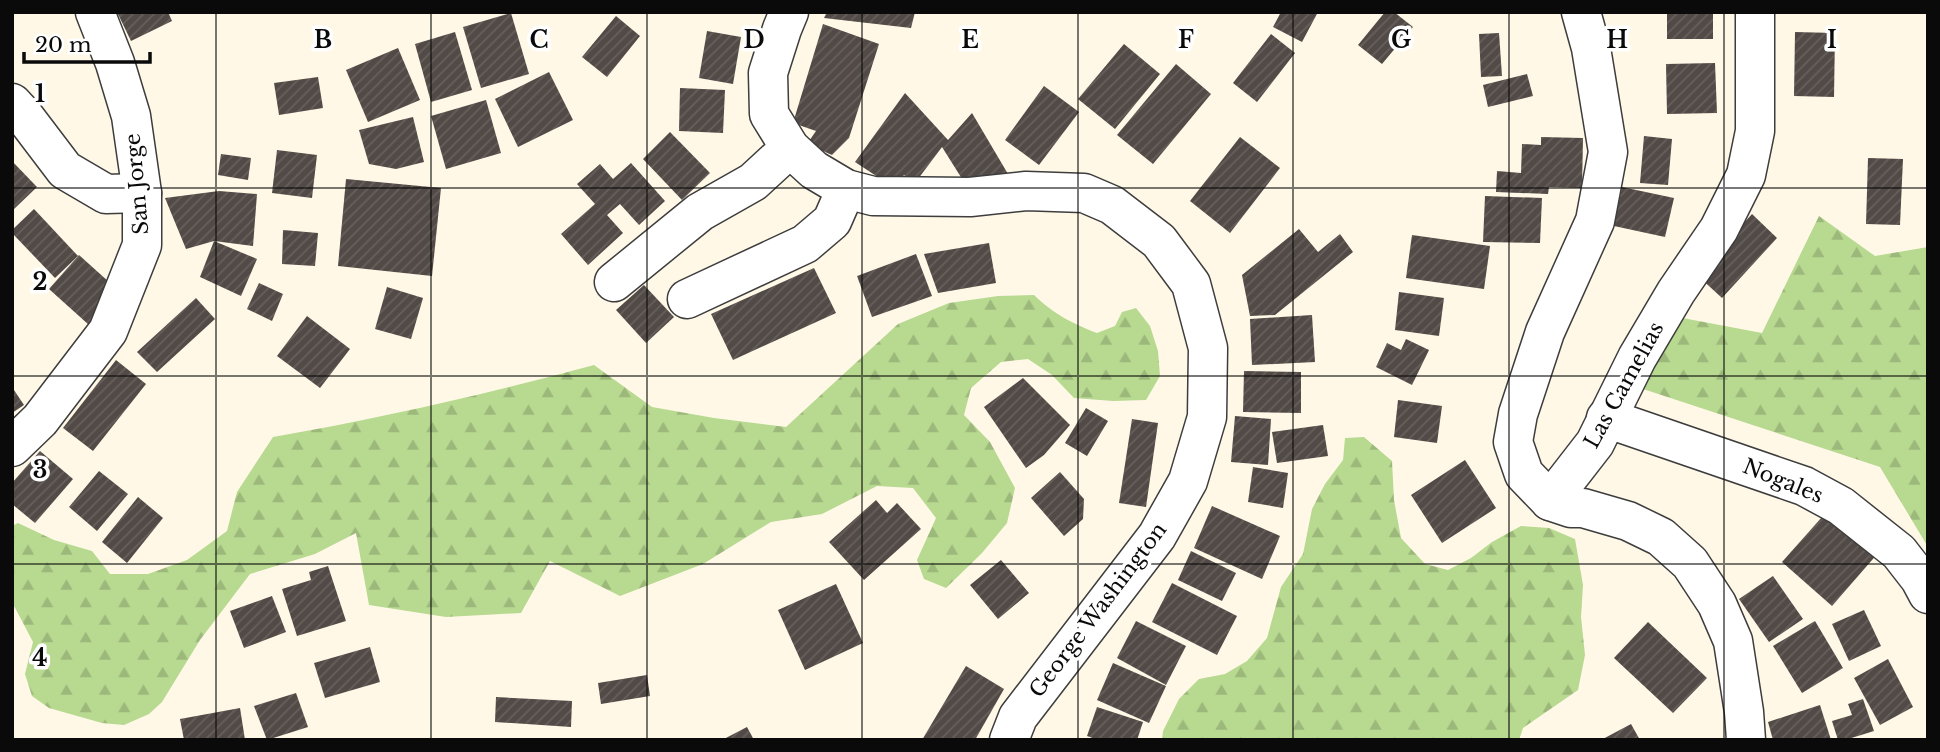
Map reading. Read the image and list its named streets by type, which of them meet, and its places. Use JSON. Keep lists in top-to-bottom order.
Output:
{
  "streets": {
    "street": [
      "San Jorge",
      "Las Camelias",
      "Nogales",
      "George Washington"
    ]
  },
  "crossings": [
    ["Las Camelias", "Nogales"]
  ],
  "scale_bar": "20 m",
  "grid": {
    "columns": [
      "B",
      "C",
      "D",
      "E",
      "F",
      "G",
      "H",
      "I"
    ],
    "rows": [
      "1",
      "2",
      "3",
      "4"
    ]
  }
}
